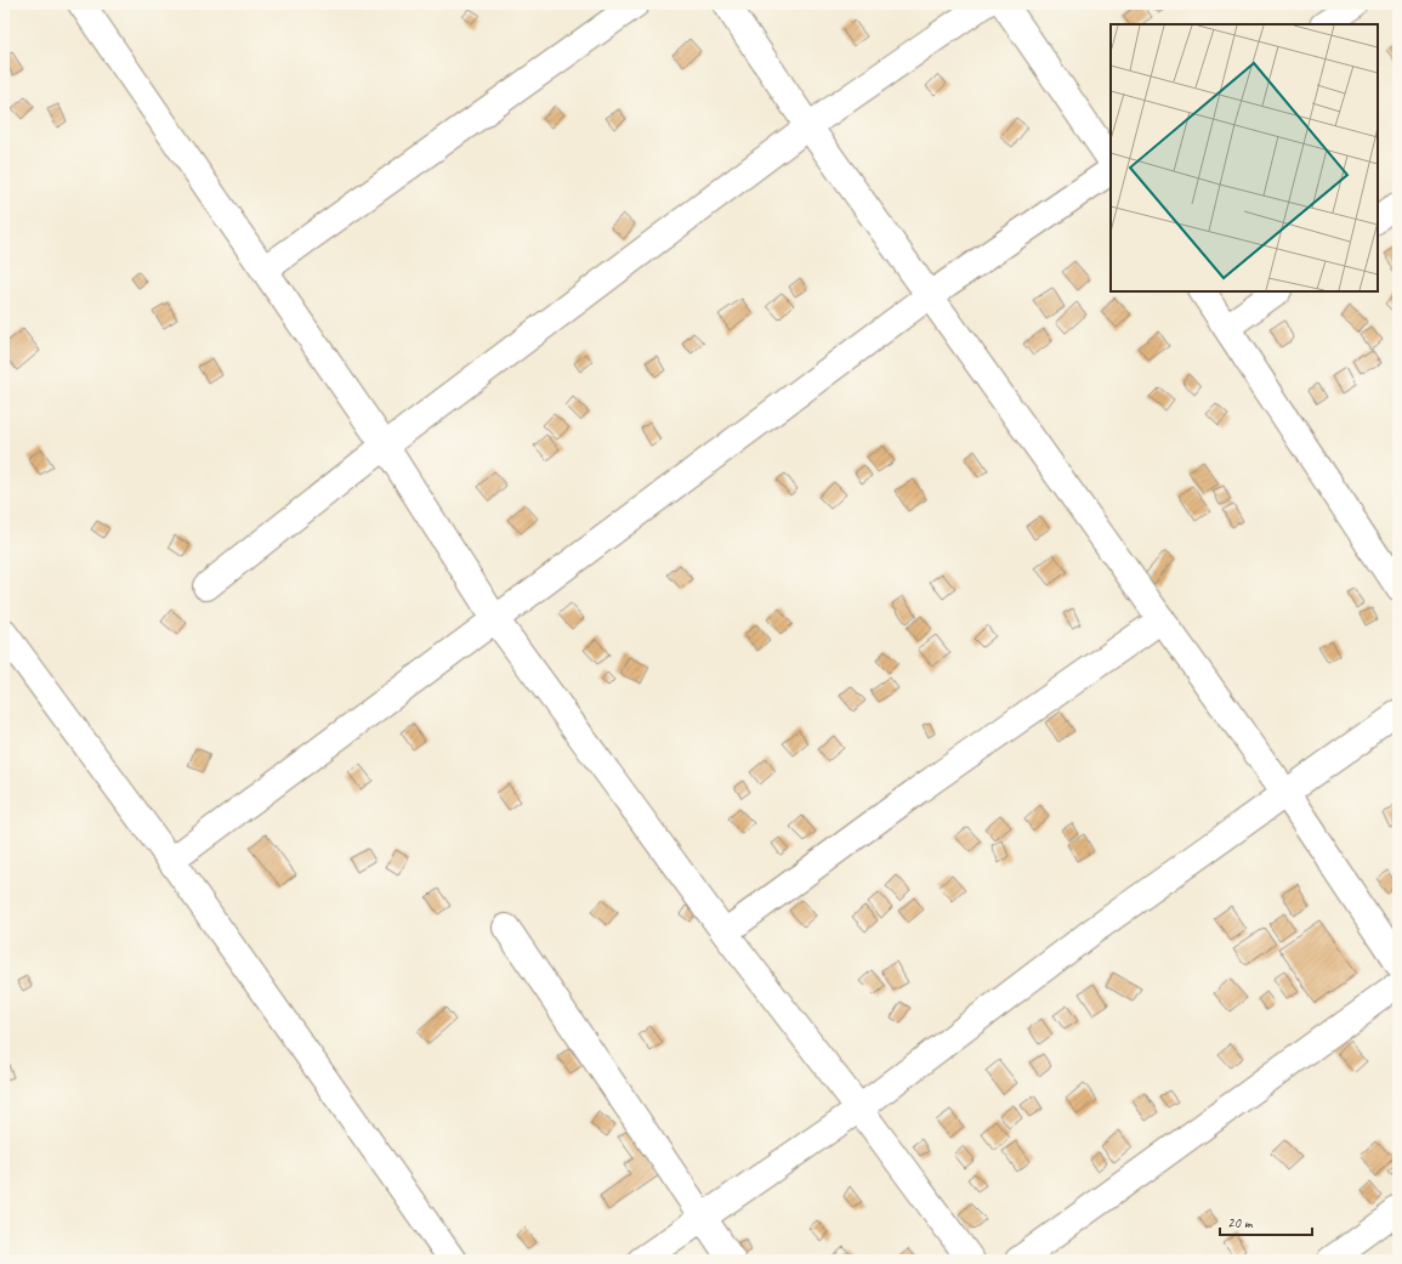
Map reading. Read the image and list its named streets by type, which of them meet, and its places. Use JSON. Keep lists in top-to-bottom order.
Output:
{
  "scale_bar": "20 m"
}
